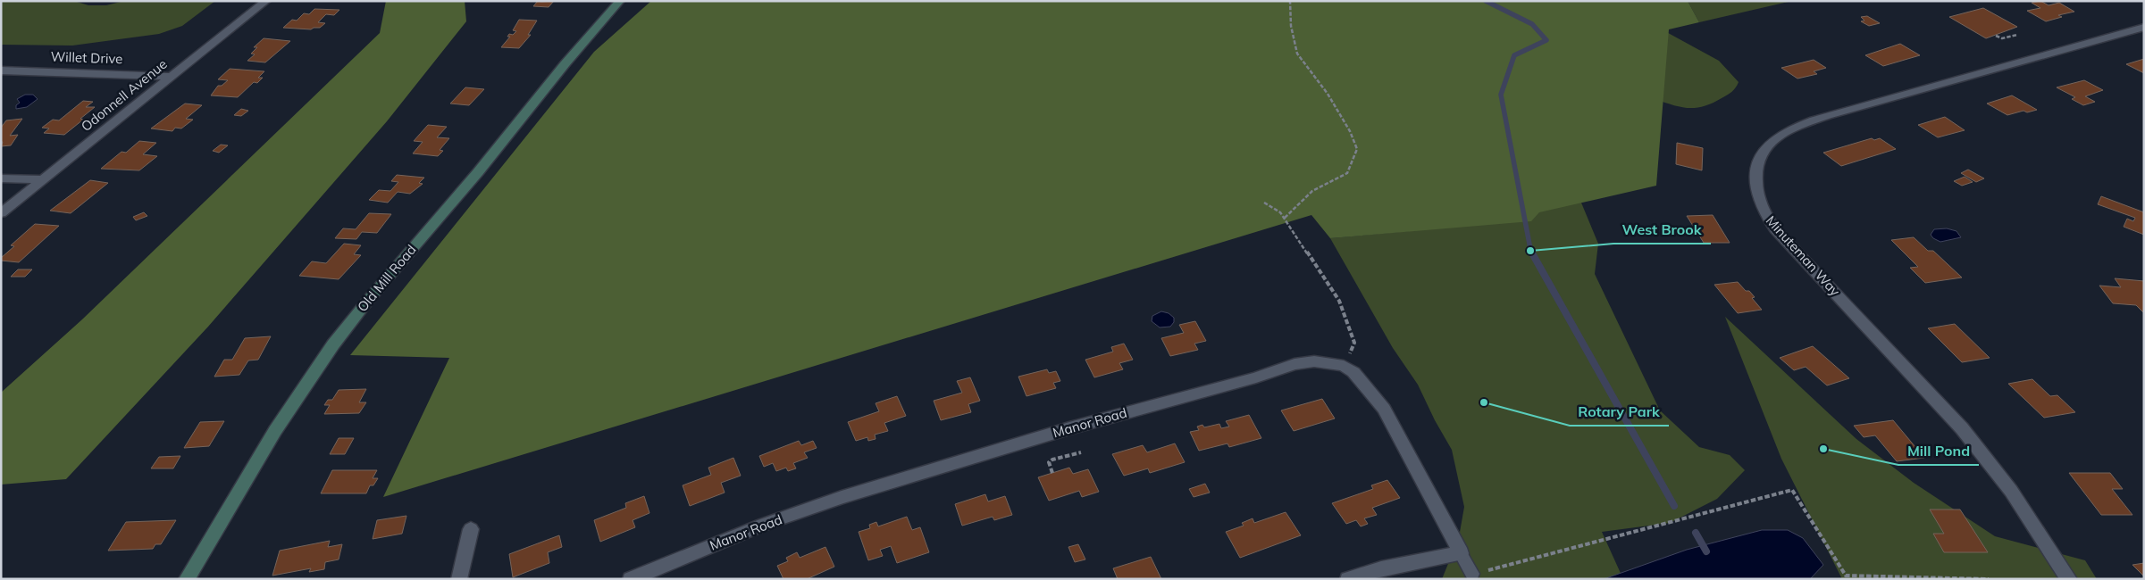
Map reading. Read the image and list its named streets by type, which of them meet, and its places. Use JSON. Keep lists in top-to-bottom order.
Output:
{
  "streets": {
    "main road": ["Old Mill Road"],
    "street": [
      "Willet Drive",
      "Odonnell Avenue",
      "Minuteman Way",
      "Manor Road"
    ]
  },
  "crossings": [
    ["Willet Drive", "Odonnell Avenue"]
  ],
  "places": ["West Brook", "Rotary Park", "Mill Pond"]
}
